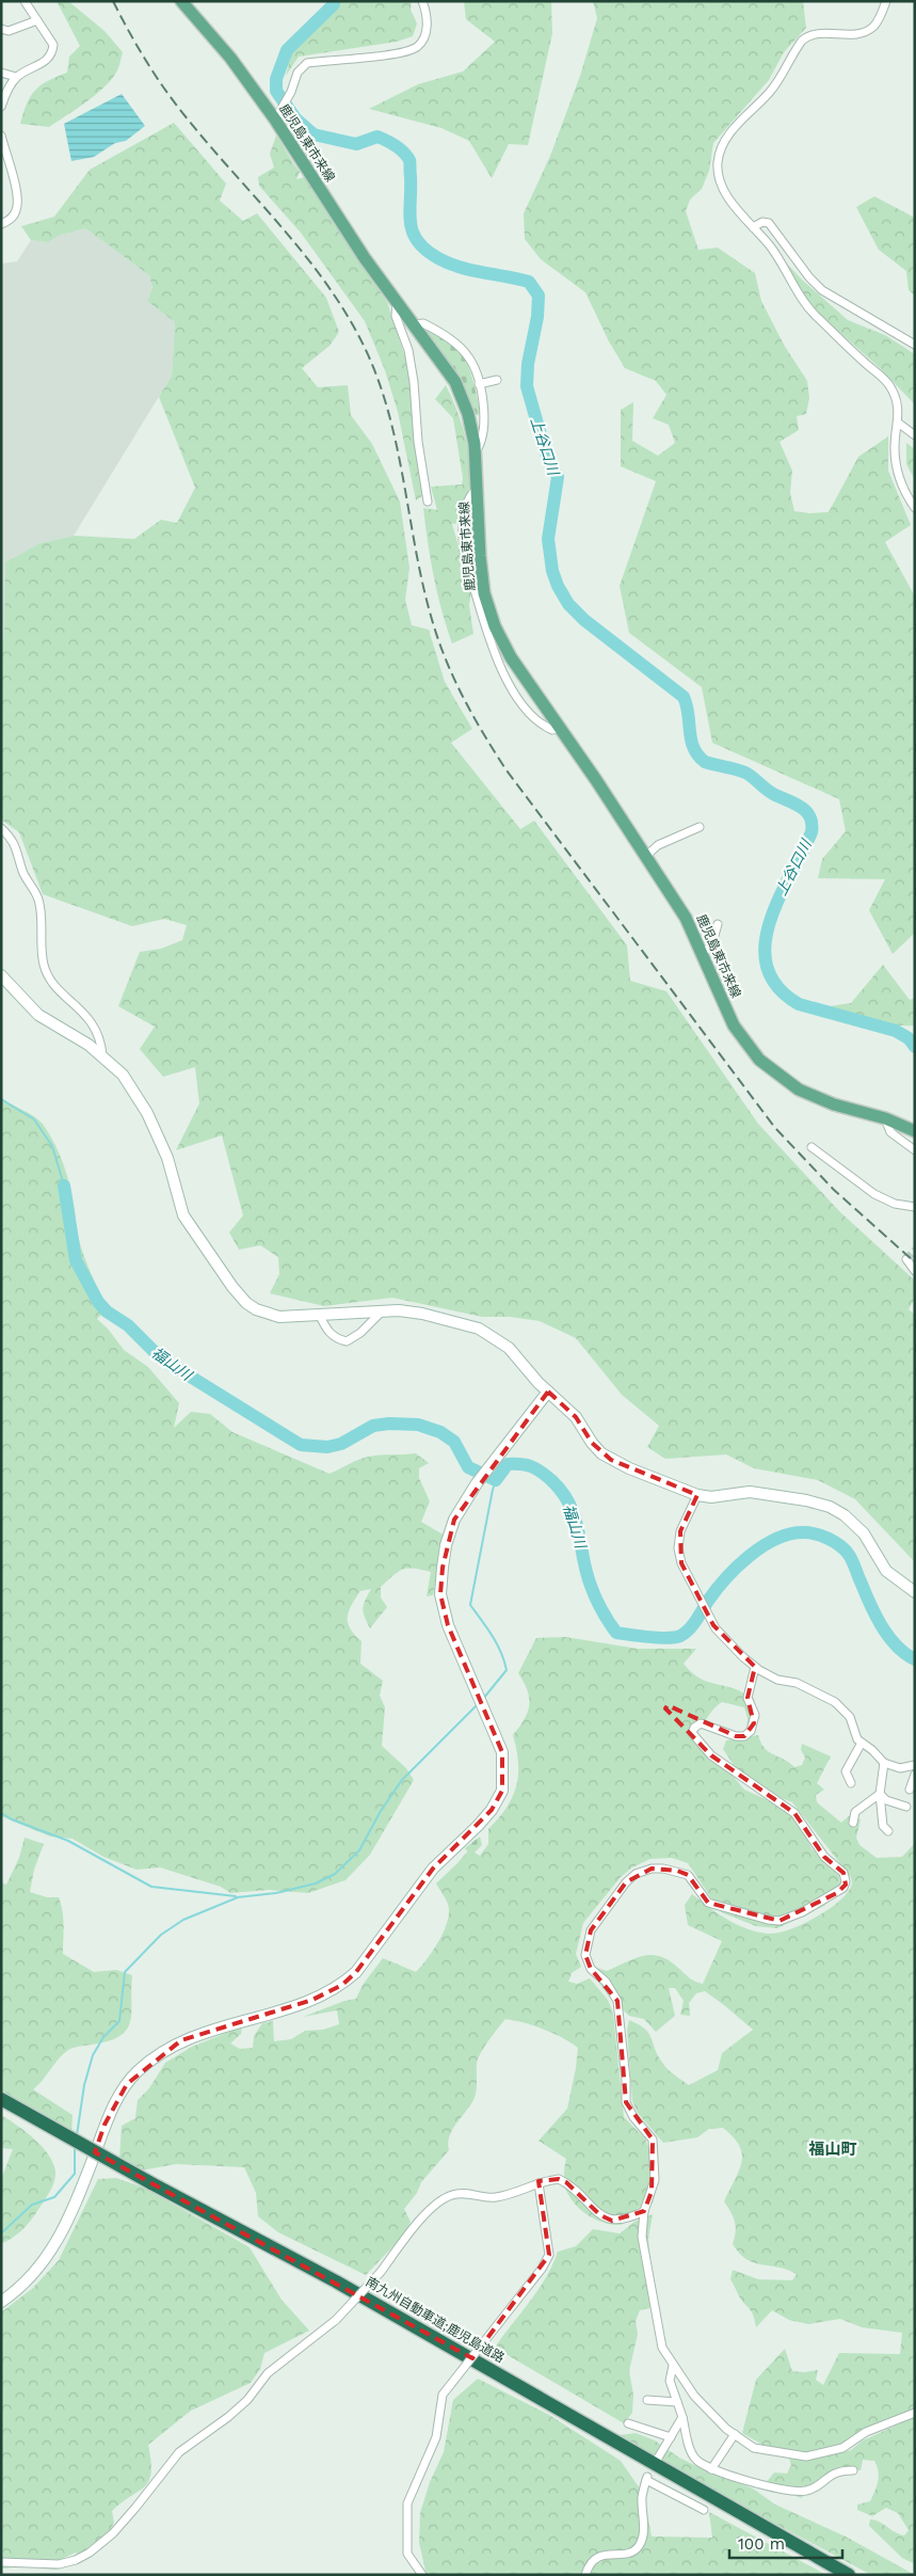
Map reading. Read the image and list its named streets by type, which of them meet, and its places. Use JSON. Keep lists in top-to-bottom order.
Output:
{
  "streets": {
    "highway": ["南九州自動車道;鹿児島道路"],
    "main road": ["鹿児島東市来線"]
  },
  "districts": ["福山町"],
  "water": ["上谷口川", "福山川"],
  "scale_bar": "100 m"
}
